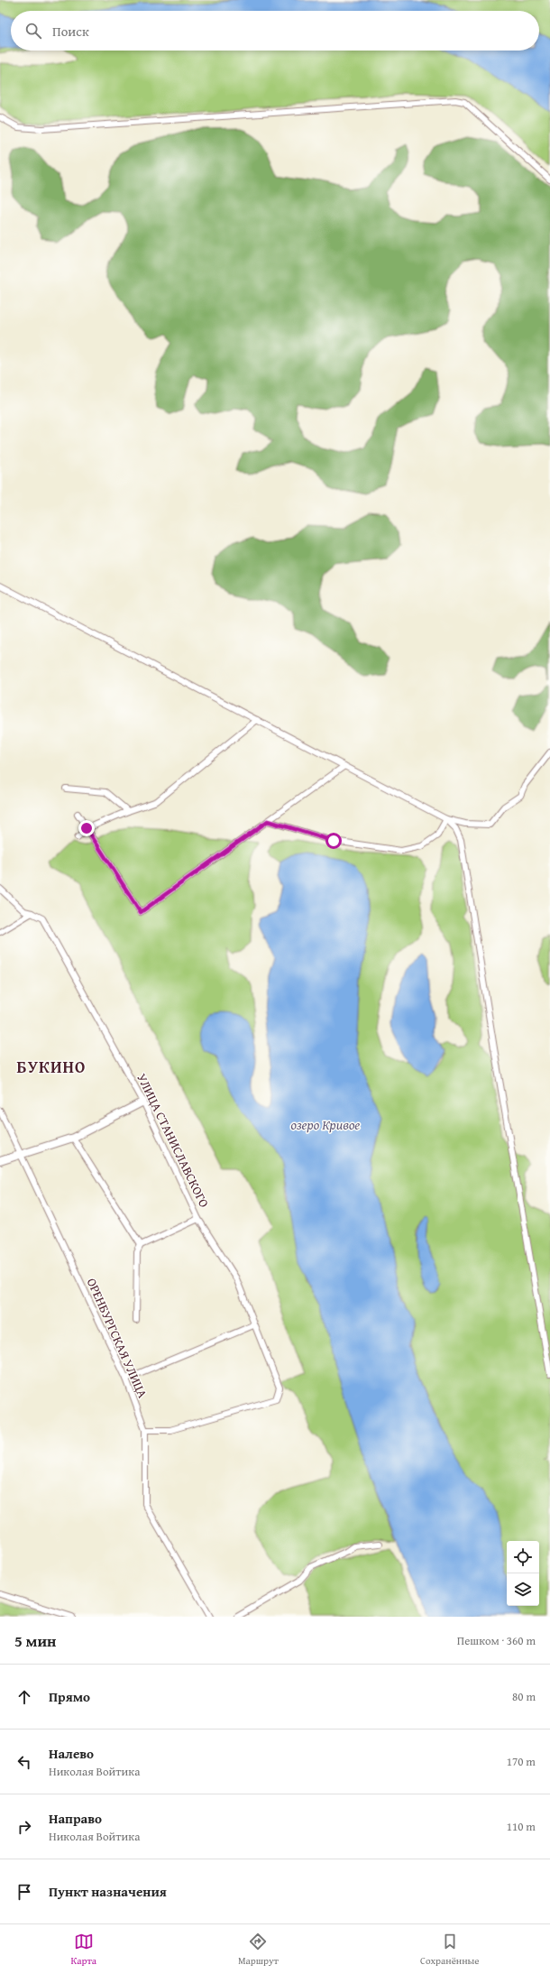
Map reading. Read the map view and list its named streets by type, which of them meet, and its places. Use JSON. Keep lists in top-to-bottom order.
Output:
{
  "streets": {
    "street": ["УЛИЦА СТАНИСЛАВСКОГО", "ОРЕНБУРГСКАЯ УЛИЦА"]
  },
  "crossings": [
    ["УЛИЦА СТАНИСЛАВСКОГО", "ОРЕНБУРГСКАЯ УЛИЦА"]
  ],
  "districts": ["БУКИНО"],
  "water": ["озеро Кривое"],
  "page": {
    "search": "Поиск",
    "heading": ["5 мин", "Пешком · 360 m"],
    "list": [
      ["Прямо", "80 m"],
      ["Налево", "Николая Войтика", "170 m"],
      ["Направо", "Николая Войтика", "110 m"],
      "Пункт назначения"
    ],
    "nav": ["Карта", "Маршрут", "Сохранённые"]
  }
}
